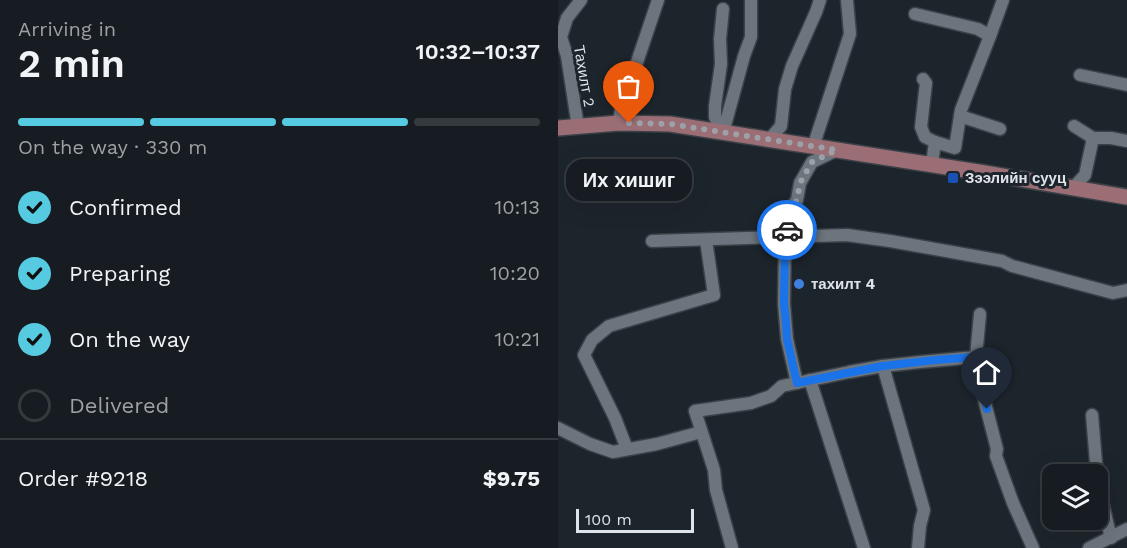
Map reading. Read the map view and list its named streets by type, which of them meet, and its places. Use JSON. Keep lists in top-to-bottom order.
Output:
{
  "streets": {
    "street": ["Тахилт 2"]
  },
  "places": {
    "other": ["Их хишиг", "тахилт 4"],
    "transit": ["Зээлийн сууц"]
  },
  "scale_bar": "100 m",
  "page": {
    "heading": ["2 min", "Arriving in", "10:32–10:37"],
    "panel": ["Order #9218", "$9.75"],
    "bar": "On the way · 330 m",
    "bubble": "Их хишиг",
    "list": [
      ["Confirmed", "10:13"],
      ["Preparing", "10:20"],
      ["On the way", "10:21"],
      "Delivered"
    ],
    "scale": "100 m"
  }
}
